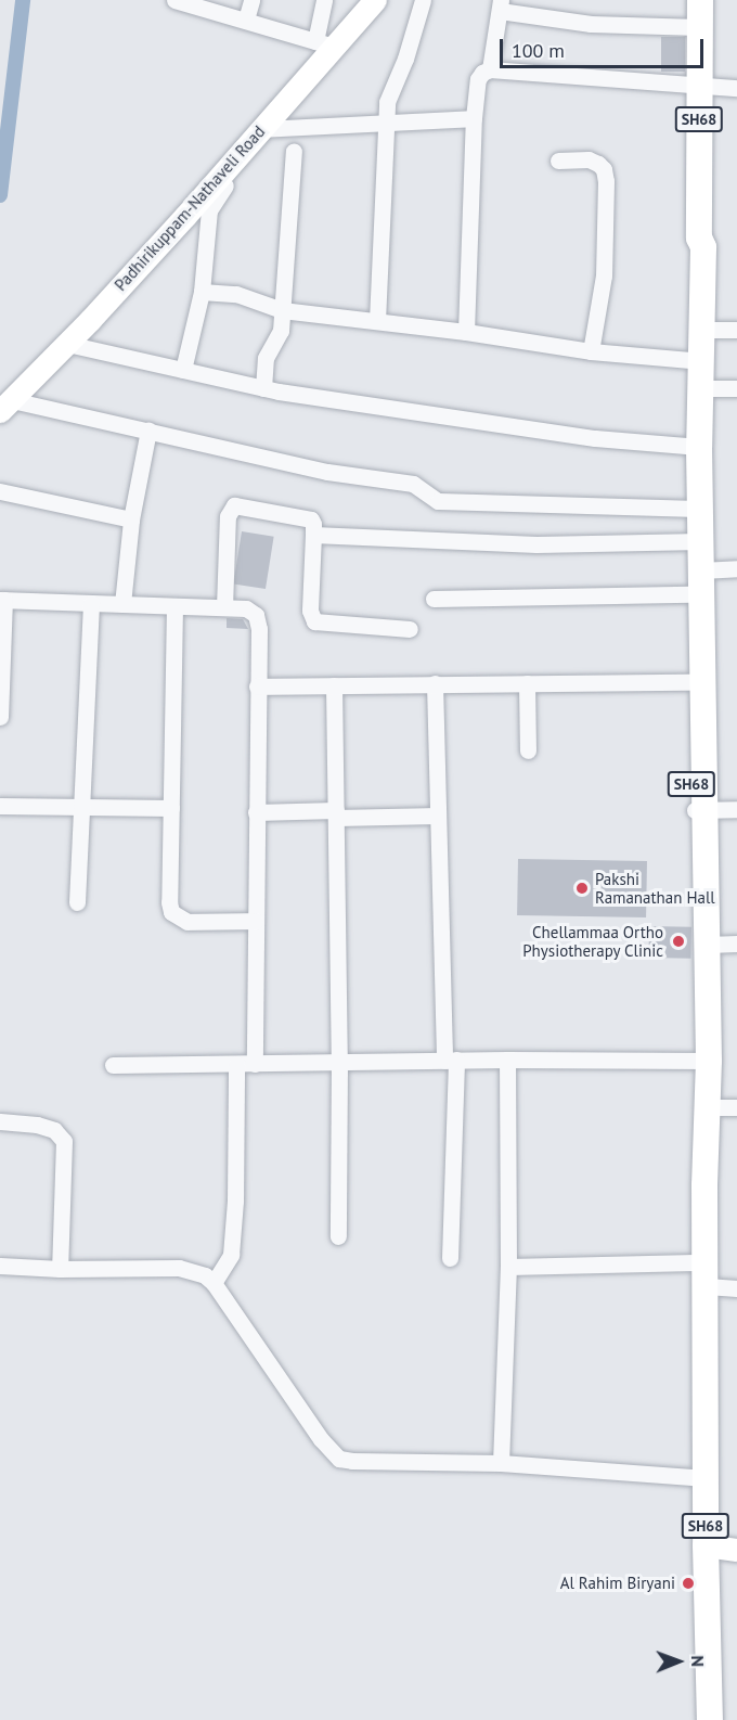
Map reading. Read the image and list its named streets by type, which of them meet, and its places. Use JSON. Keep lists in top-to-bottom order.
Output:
{
  "streets": {
    "main road": ["SH68"],
    "street": ["Padhirikuppam-Nathaveli Road"]
  },
  "places": ["Pakshi Ramanathan Hall", "Chellammaa Ortho Physiotherapy Clinic", "Al Rahim Biryani"],
  "scale_bar": "100 m",
  "north": "right"
}
